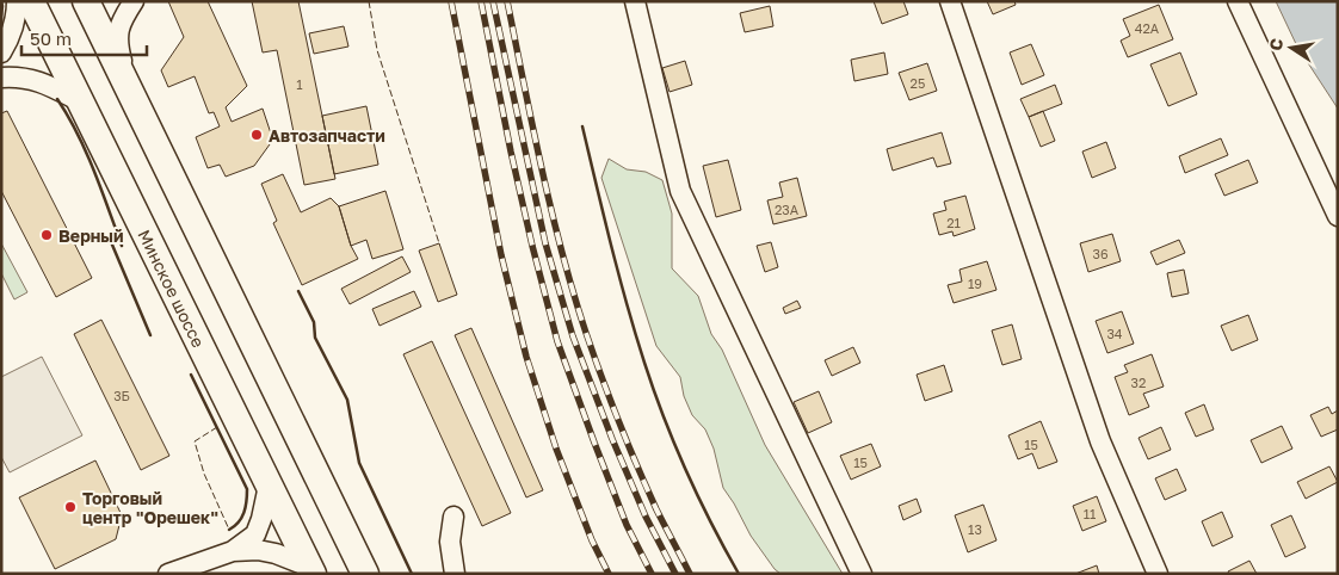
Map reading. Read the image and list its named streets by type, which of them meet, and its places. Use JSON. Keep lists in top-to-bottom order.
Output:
{
  "streets": {
    "highway": ["Минское шоссе"]
  },
  "places": ["Автозапчасти", "Верный", "Торговый центр \"Орешек\""],
  "house_numbers": [
    "42А",
    "25",
    "1",
    "23А",
    "21",
    "36",
    "19",
    "34",
    "32",
    "3Б",
    "15",
    "15",
    "11",
    "13"
  ],
  "scale_bar": "50 m",
  "north": "left"
}
